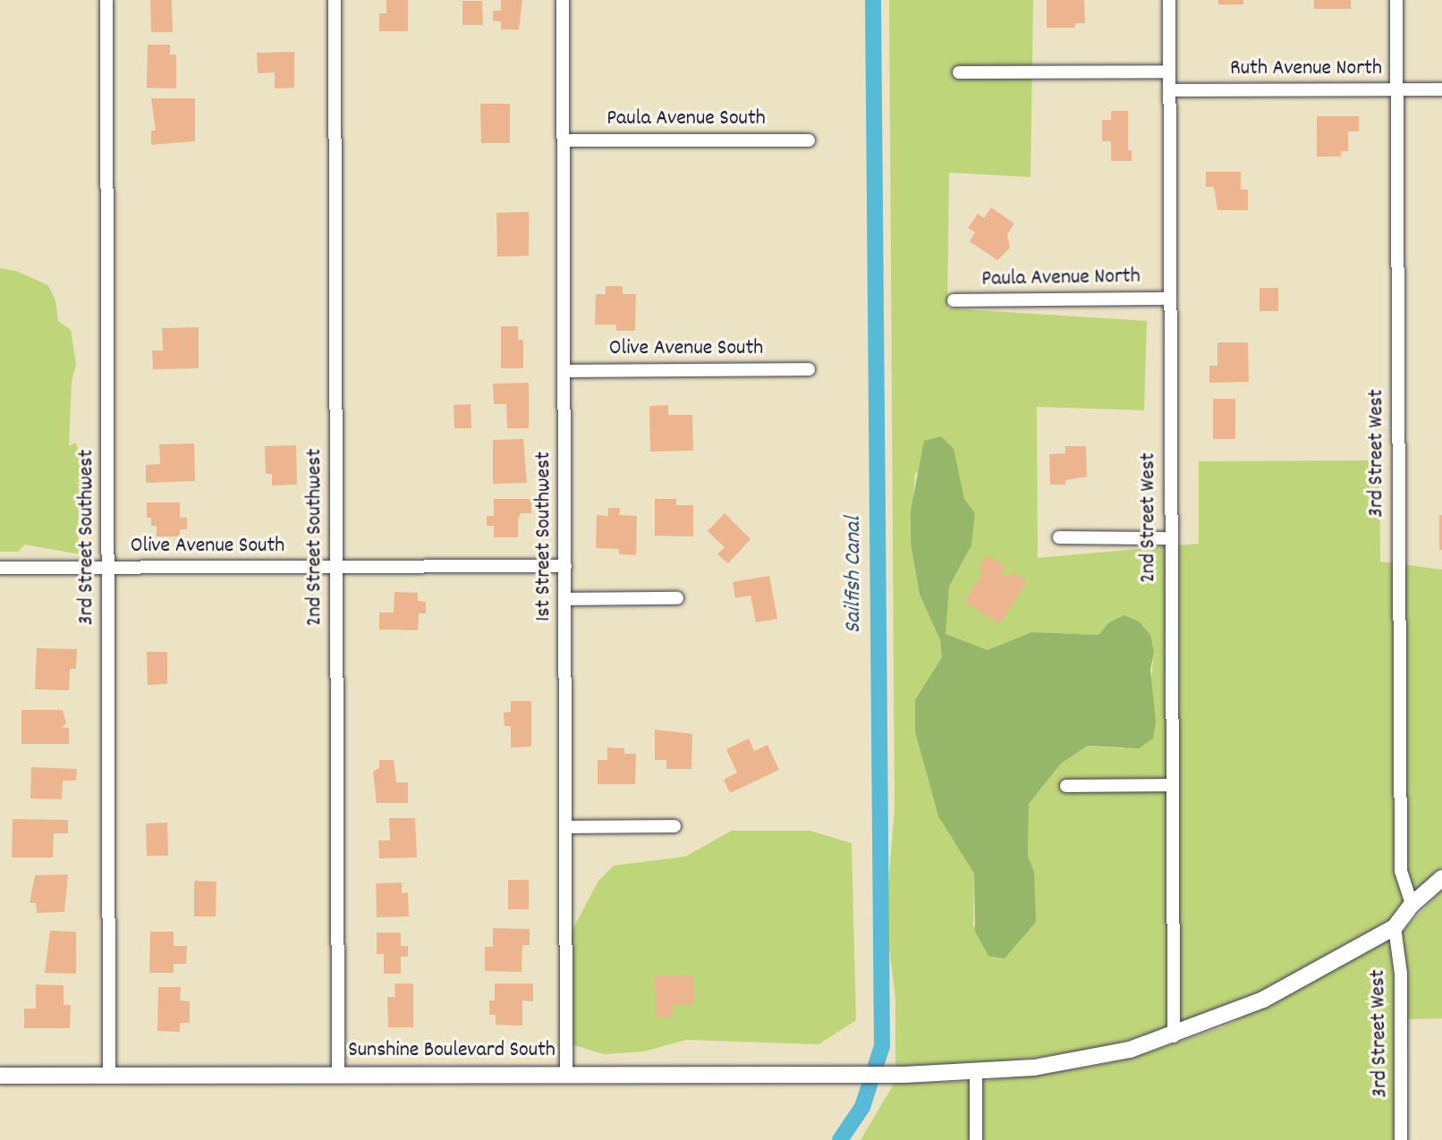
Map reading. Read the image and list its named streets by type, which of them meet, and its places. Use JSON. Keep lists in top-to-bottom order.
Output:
{
  "streets": {
    "street": [
      "Ruth Avenue North",
      "Paula Avenue South",
      "Paula Avenue North",
      "Olive Avenue South",
      "3rd Street West",
      "2nd Street West",
      "1st Street Southwest",
      "3rd Street Southwest",
      "2nd Street Southwest",
      "Sunshine Boulevard South"
    ]
  },
  "crossings": [
    ["Ruth Avenue North", "3rd Street West"],
    ["Ruth Avenue North", "2nd Street West"],
    ["Paula Avenue South", "1st Street Southwest"],
    ["Paula Avenue North", "2nd Street West"],
    ["Olive Avenue South", "1st Street Southwest"],
    ["Olive Avenue South", "3rd Street Southwest"],
    ["Olive Avenue South", "2nd Street Southwest"],
    ["3rd Street West", "Sunshine Boulevard South"],
    ["2nd Street West", "Sunshine Boulevard South"],
    ["1st Street Southwest", "Sunshine Boulevard South"],
    ["3rd Street Southwest", "Sunshine Boulevard South"],
    ["2nd Street Southwest", "Sunshine Boulevard South"]
  ],
  "water": ["Sailfish Canal"]
}
